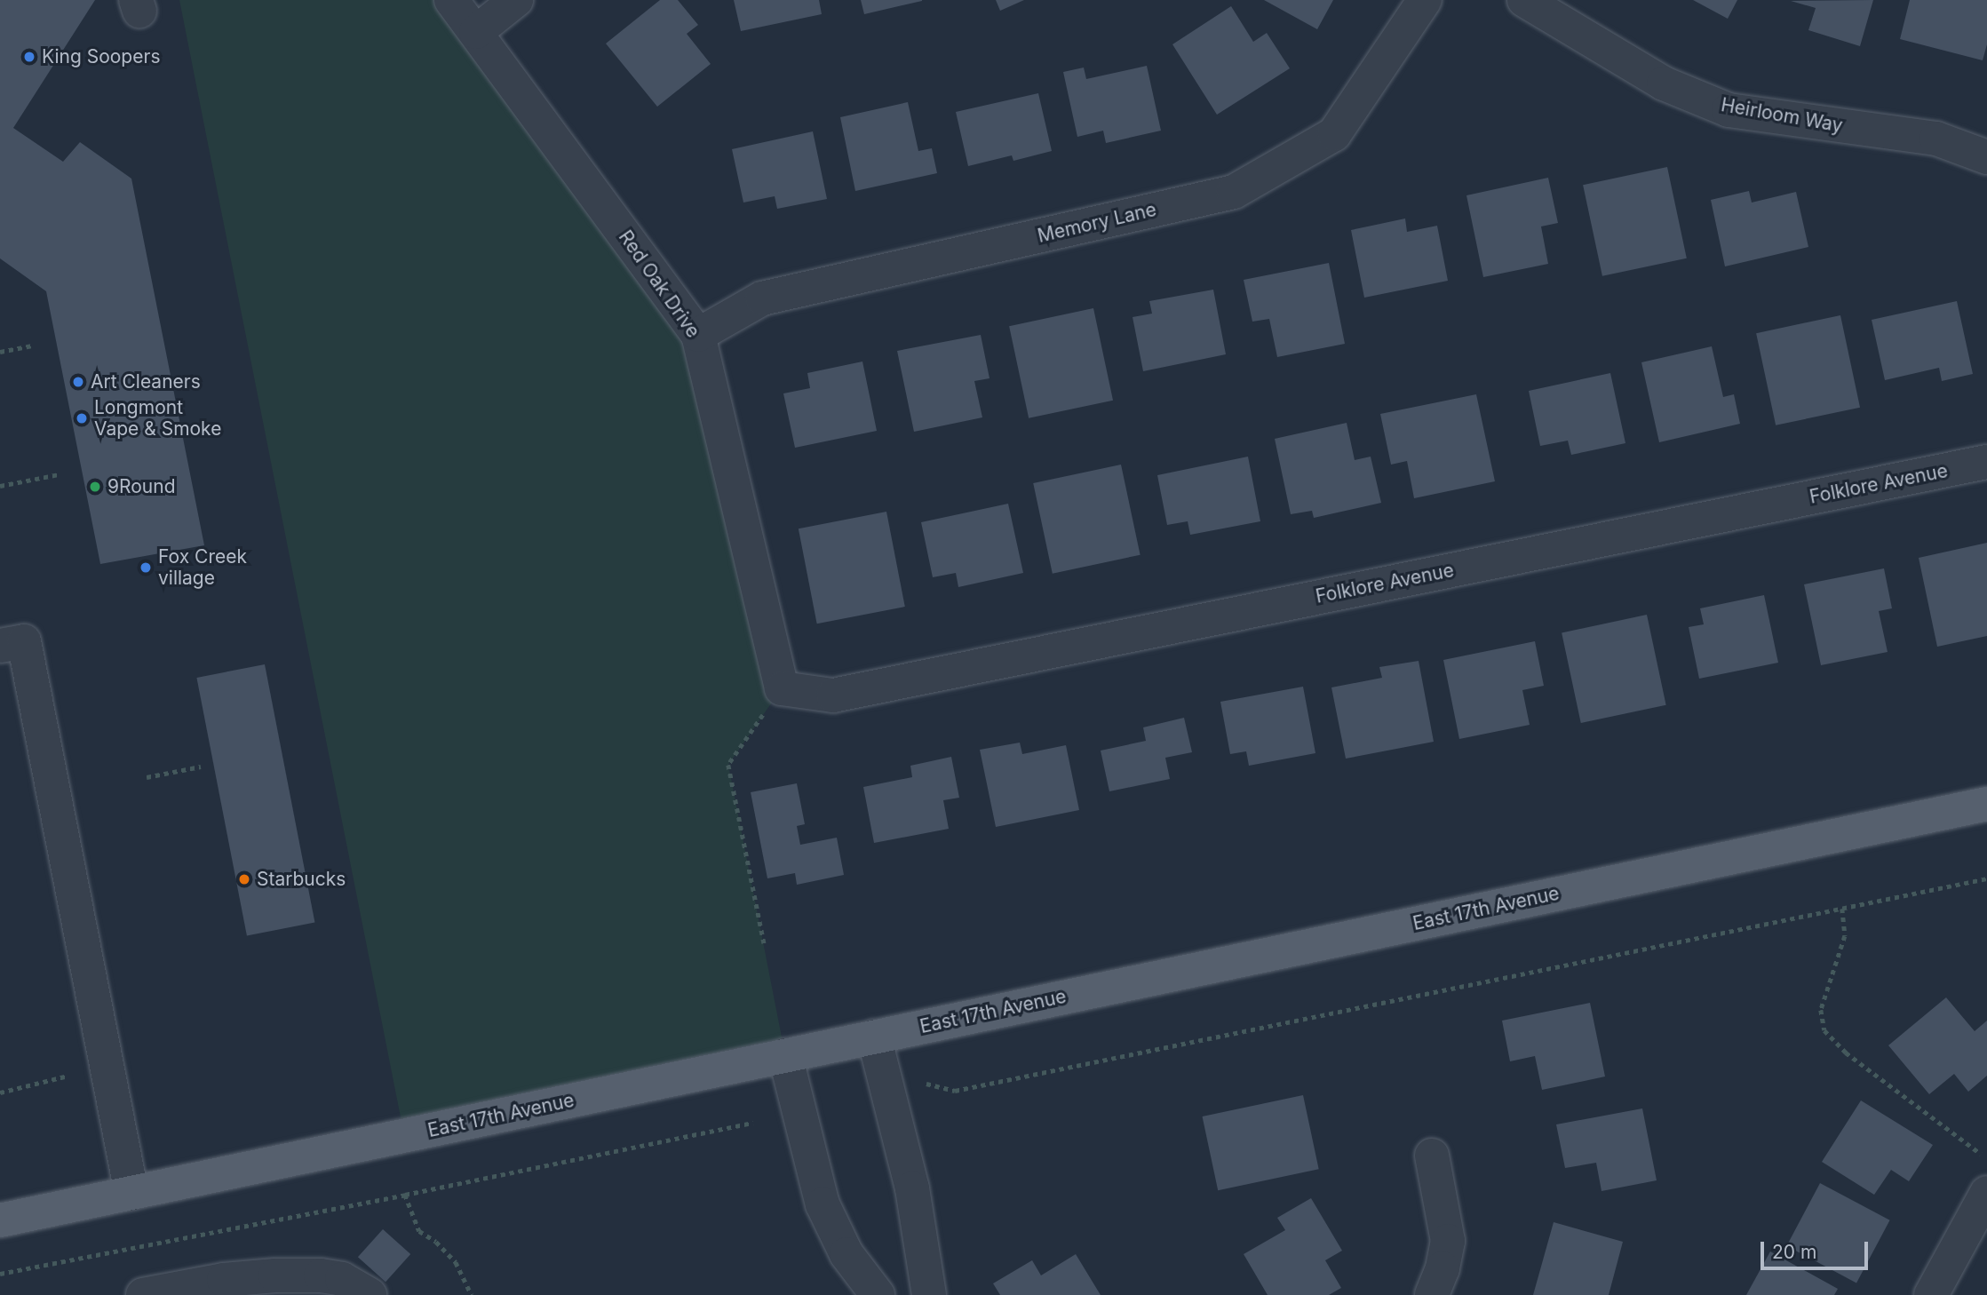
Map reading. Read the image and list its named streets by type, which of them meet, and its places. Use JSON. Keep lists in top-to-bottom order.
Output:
{
  "streets": {
    "main road": ["East 17th Avenue"],
    "street": [
      "Heirloom Way",
      "Memory Lane",
      "Red Oak Drive",
      "Folklore Avenue"
    ]
  },
  "crossings": [
    ["Memory Lane", "Red Oak Drive"],
    ["Red Oak Drive", "Folklore Avenue"]
  ],
  "places": [
    "King Soopers",
    "Art Cleaners",
    "Longmont Vape & Smoke",
    "9Round",
    "Fox Creek village",
    "Starbucks"
  ],
  "scale_bar": "20 m"
}
